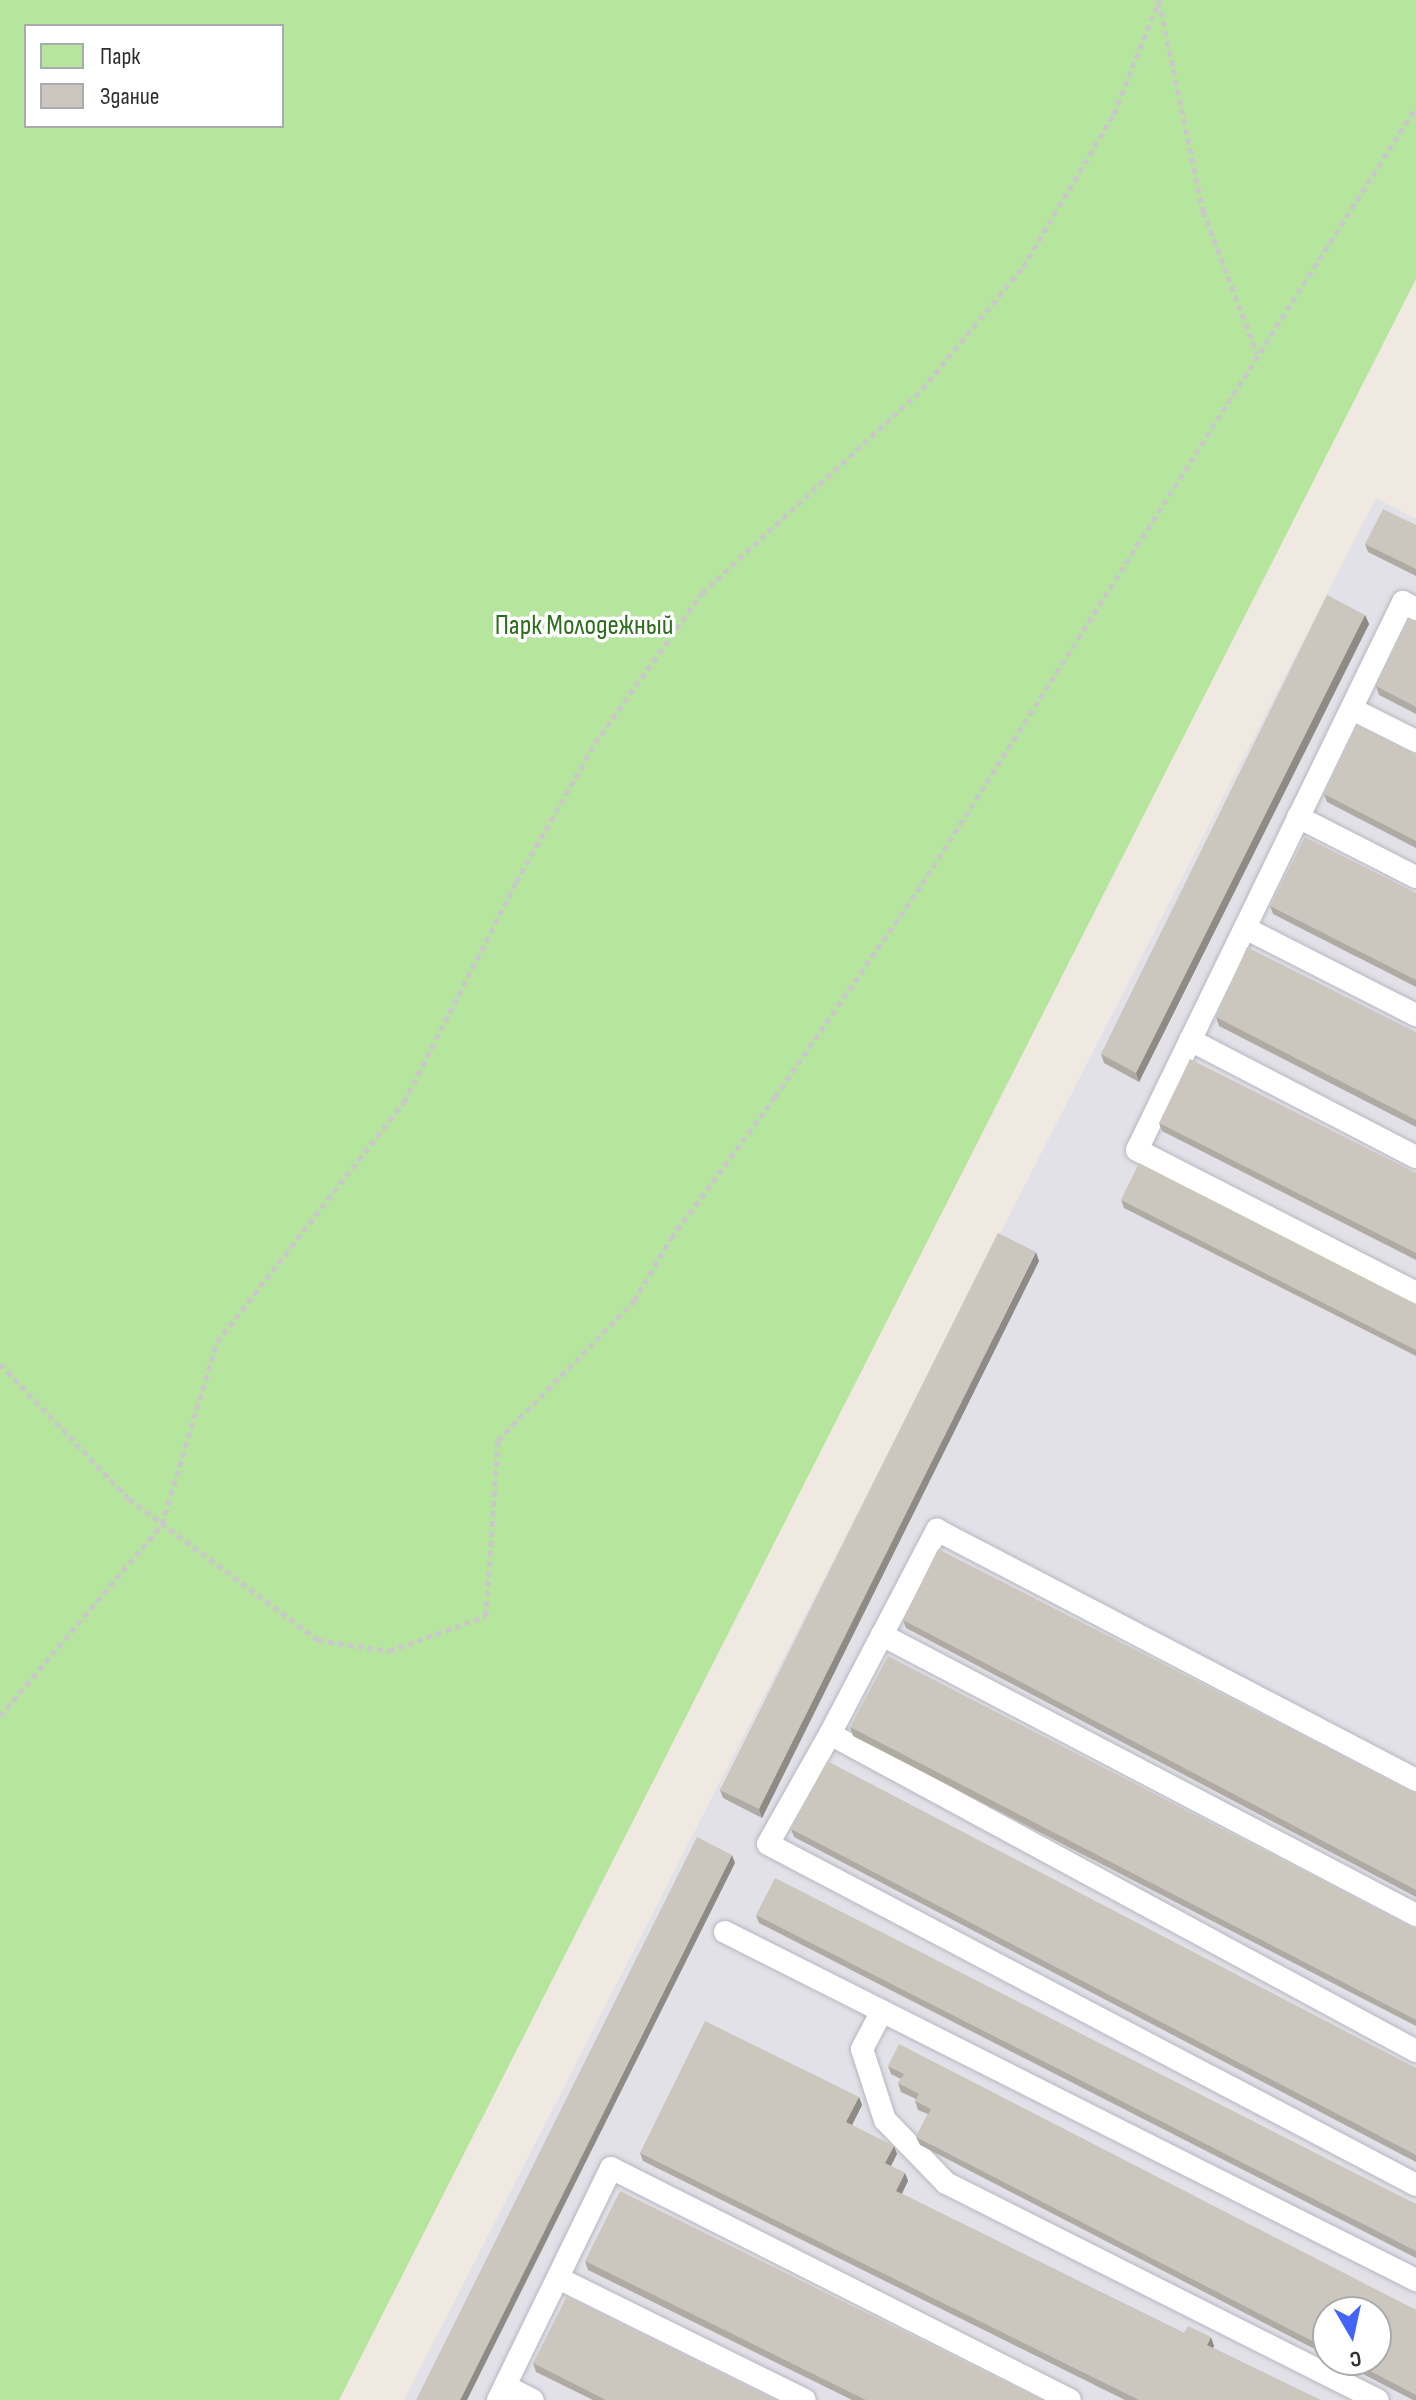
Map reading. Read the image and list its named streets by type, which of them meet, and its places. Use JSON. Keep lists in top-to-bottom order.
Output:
{
  "parks": ["Парк Молодежный"],
  "legend": ["Парк", "Здание"],
  "north": "bottom"
}
